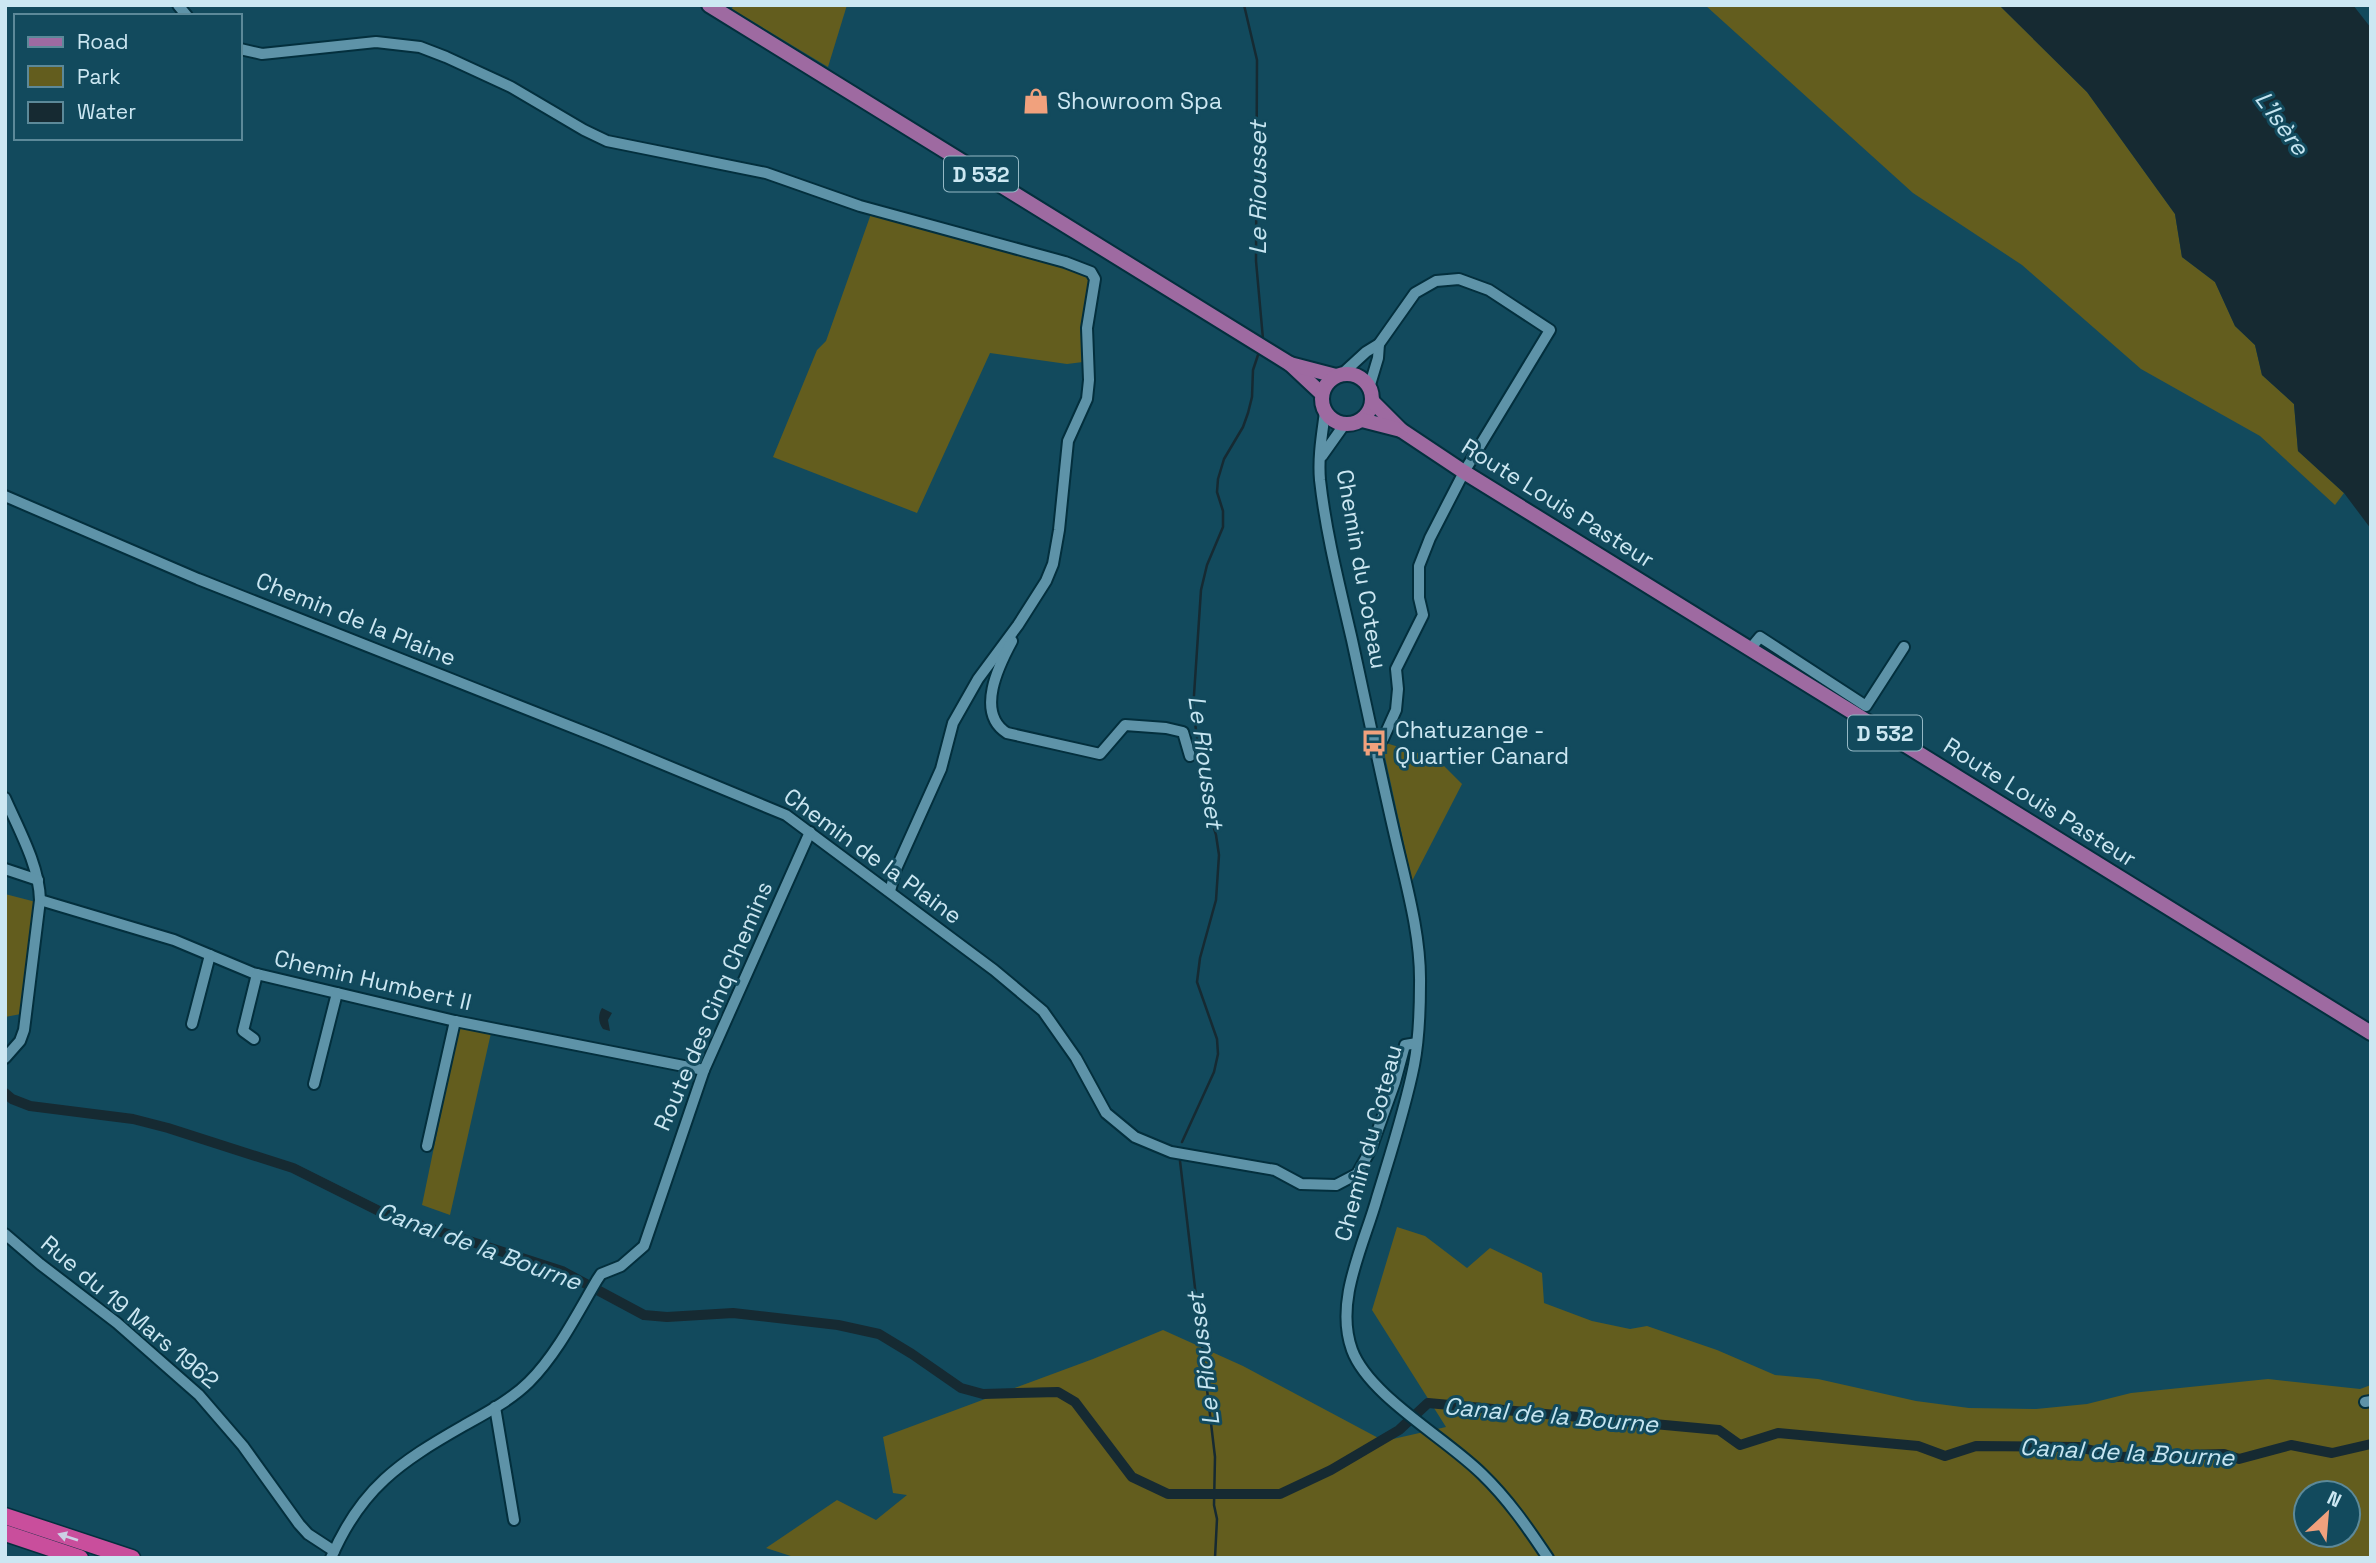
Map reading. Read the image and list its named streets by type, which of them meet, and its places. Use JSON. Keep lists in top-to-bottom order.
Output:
{
  "streets": {
    "main road": ["D 532", "Route Louis Pasteur"],
    "street": [
      "Chemin du Coteau",
      "Chemin de la Plaine",
      "Chemin Humbert II",
      "Route des Cinq Chemins",
      "Rue du 19 Mars 1962"
    ]
  },
  "crossings": [
    ["D 532", "Route Louis Pasteur"],
    ["D 532", "Chemin du Coteau"],
    ["Route Louis Pasteur", "Chemin du Coteau"],
    ["Chemin du Coteau", "Chemin de la Plaine"],
    ["Chemin de la Plaine", "Route des Cinq Chemins"],
    ["Chemin Humbert II", "Route des Cinq Chemins"],
    ["Route des Cinq Chemins", "Rue du 19 Mars 1962"]
  ],
  "water": ["L'Isère", "Le Riousset", "Canal de la Bourne"],
  "places": {
    "shop": ["Showroom Spa"],
    "bus stop": ["Chatuzange - Quartier Canard"]
  },
  "legend": ["Road", "Park", "Water"],
  "north": "top right"
}
